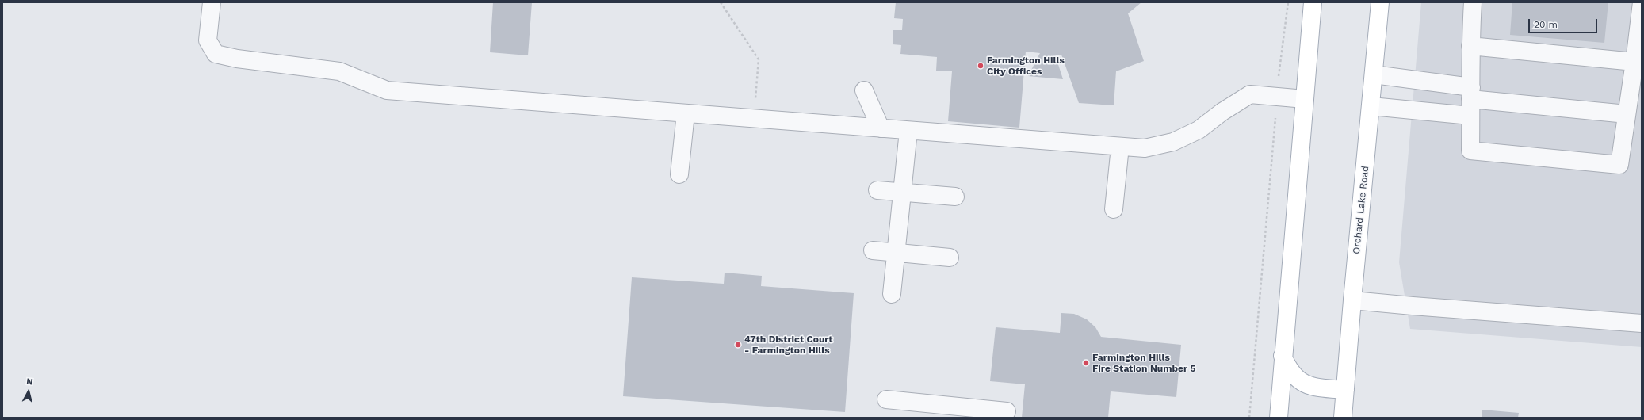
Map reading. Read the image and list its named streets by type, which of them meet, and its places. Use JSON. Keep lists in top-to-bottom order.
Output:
{
  "streets": {
    "main road": ["Orchard Lake Road"]
  },
  "places": ["Farmington Hills City Offices", "47th District Court - Farmington Hills", "Farmington Hills Fire Station Number 5"],
  "scale_bar": "20 m",
  "north": "top"
}
